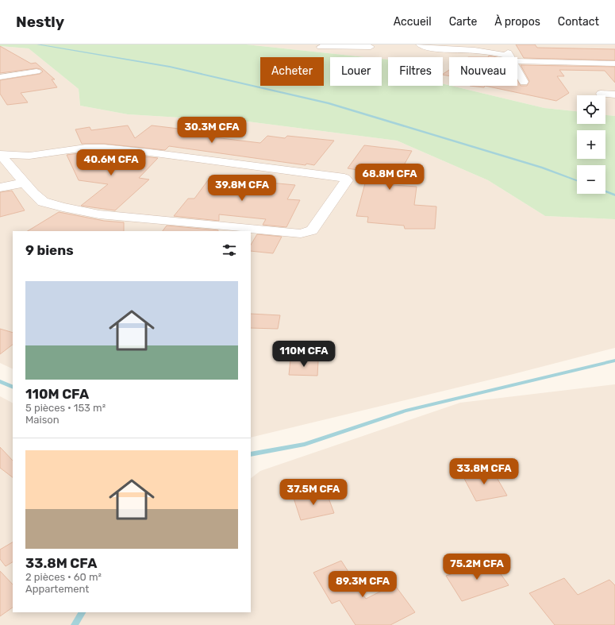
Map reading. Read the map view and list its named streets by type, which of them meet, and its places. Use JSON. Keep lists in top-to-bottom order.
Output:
{
  "page": {
    "header": "Nestly",
    "nav": [
      "Accueil",
      "Carte",
      "À propos",
      "Contact"
    ],
    "chip": [
      "Acheter",
      "Louer",
      "Filtres",
      "Nouveau"
    ],
    "map_buttons": ["+", "−"],
    "price": [
      "30.3M CFA",
      "40.6M CFA",
      "68.8M CFA",
      "39.8M CFA",
      "110M CFA",
      "33.8M CFA",
      "37.5M CFA",
      "75.2M CFA",
      "89.3M CFA"
    ],
    "heading": "9 biens",
    "list": [
      {
        "name": "110M CFA",
        "note": "5 pièces · 153 m² · Maison"
      },
      {
        "name": "33.8M CFA",
        "note": "2 pièces · 60 m² · Appartement"
      }
    ]
  }
}
